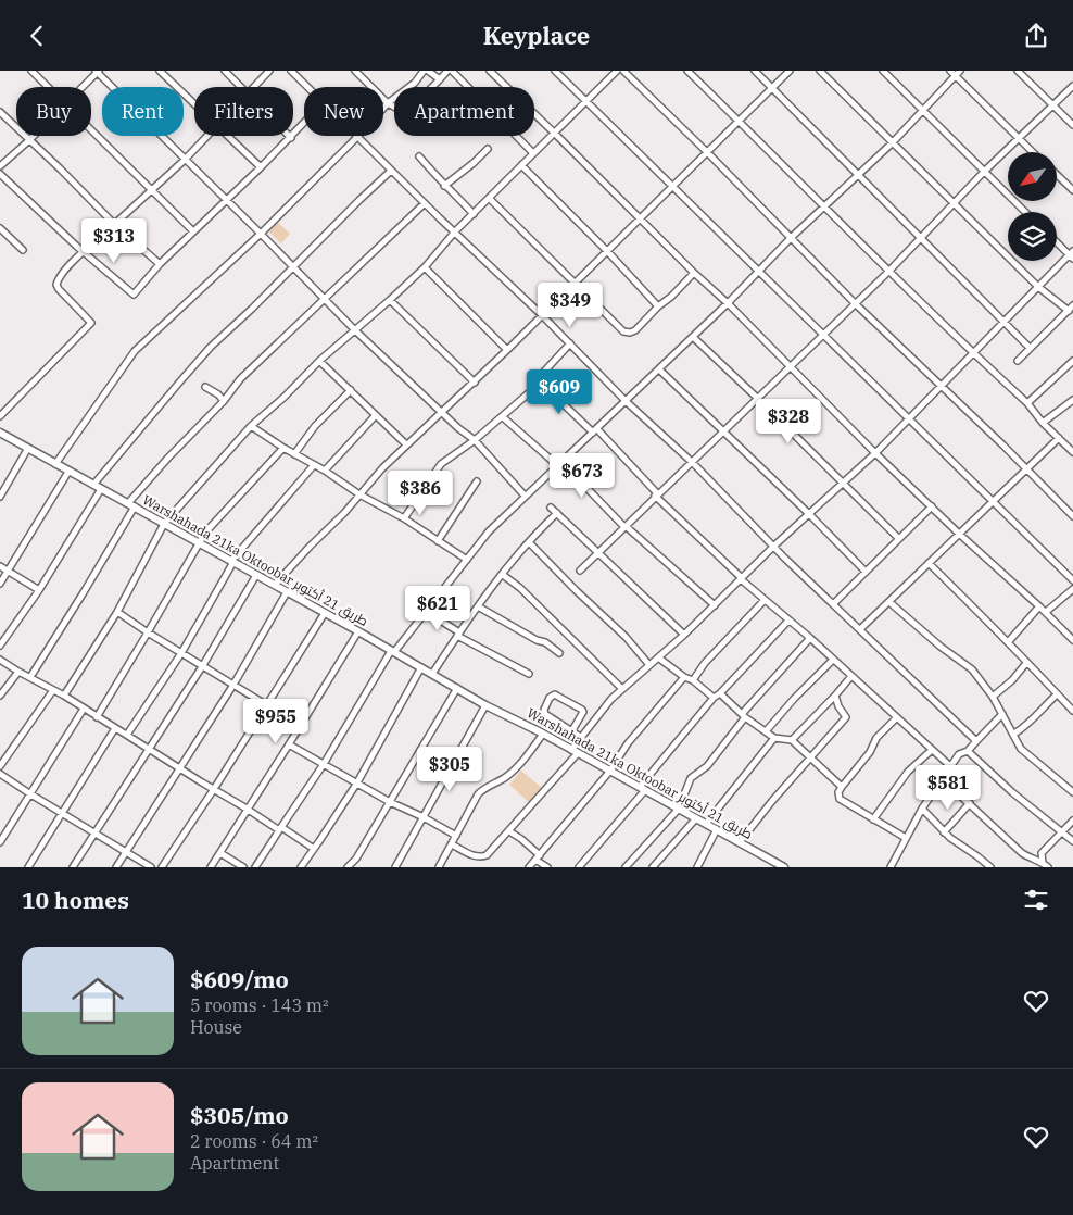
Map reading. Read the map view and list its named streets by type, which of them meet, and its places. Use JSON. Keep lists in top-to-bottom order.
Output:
{
  "streets": {
    "main road": ["Warshahada 21ka Oktoobar طريق 21 أكتوبر"]
  },
  "north": "bottom left",
  "page": {
    "header": "Keyplace",
    "chip": [
      "Buy",
      "Rent",
      "Filters",
      "New",
      "Apartment"
    ],
    "price": [
      "$313",
      "$349",
      "$609",
      "$328",
      "$673",
      "$386",
      "$621",
      "$955",
      "$305",
      "$581"
    ],
    "heading": "10 homes",
    "list": [
      {
        "name": "$609/mo",
        "note": "5 rooms · 143 m² · House"
      },
      {
        "name": "$305/mo",
        "note": "2 rooms · 64 m² · Apartment"
      }
    ]
  }
}
